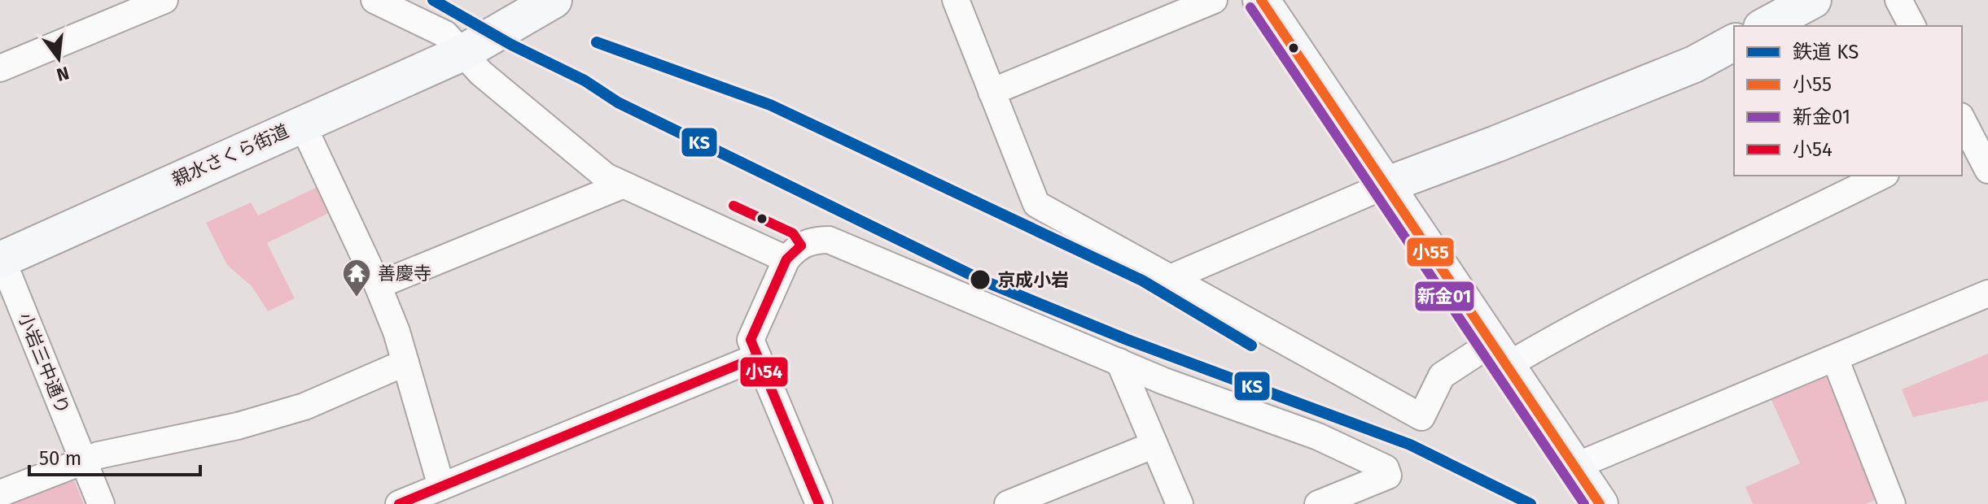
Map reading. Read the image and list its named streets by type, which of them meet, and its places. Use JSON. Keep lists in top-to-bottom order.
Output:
{
  "streets": {
    "street": ["親水さくら街道", "小岩三中通り"]
  },
  "crossings": [
    ["親水さくら街道", "小岩三中通り"]
  ],
  "places": {
    "other": ["京成小岩"],
    "temple": ["善慶寺"]
  },
  "lines": [
    "rail line KS",
    "transit line 小55",
    "transit line 新金01",
    "transit line 小54"
  ],
  "legend": [
    "鉄道 KS",
    "小55",
    "新金01",
    "小54"
  ],
  "scale_bar": "50 m",
  "north": "bottom"
}
